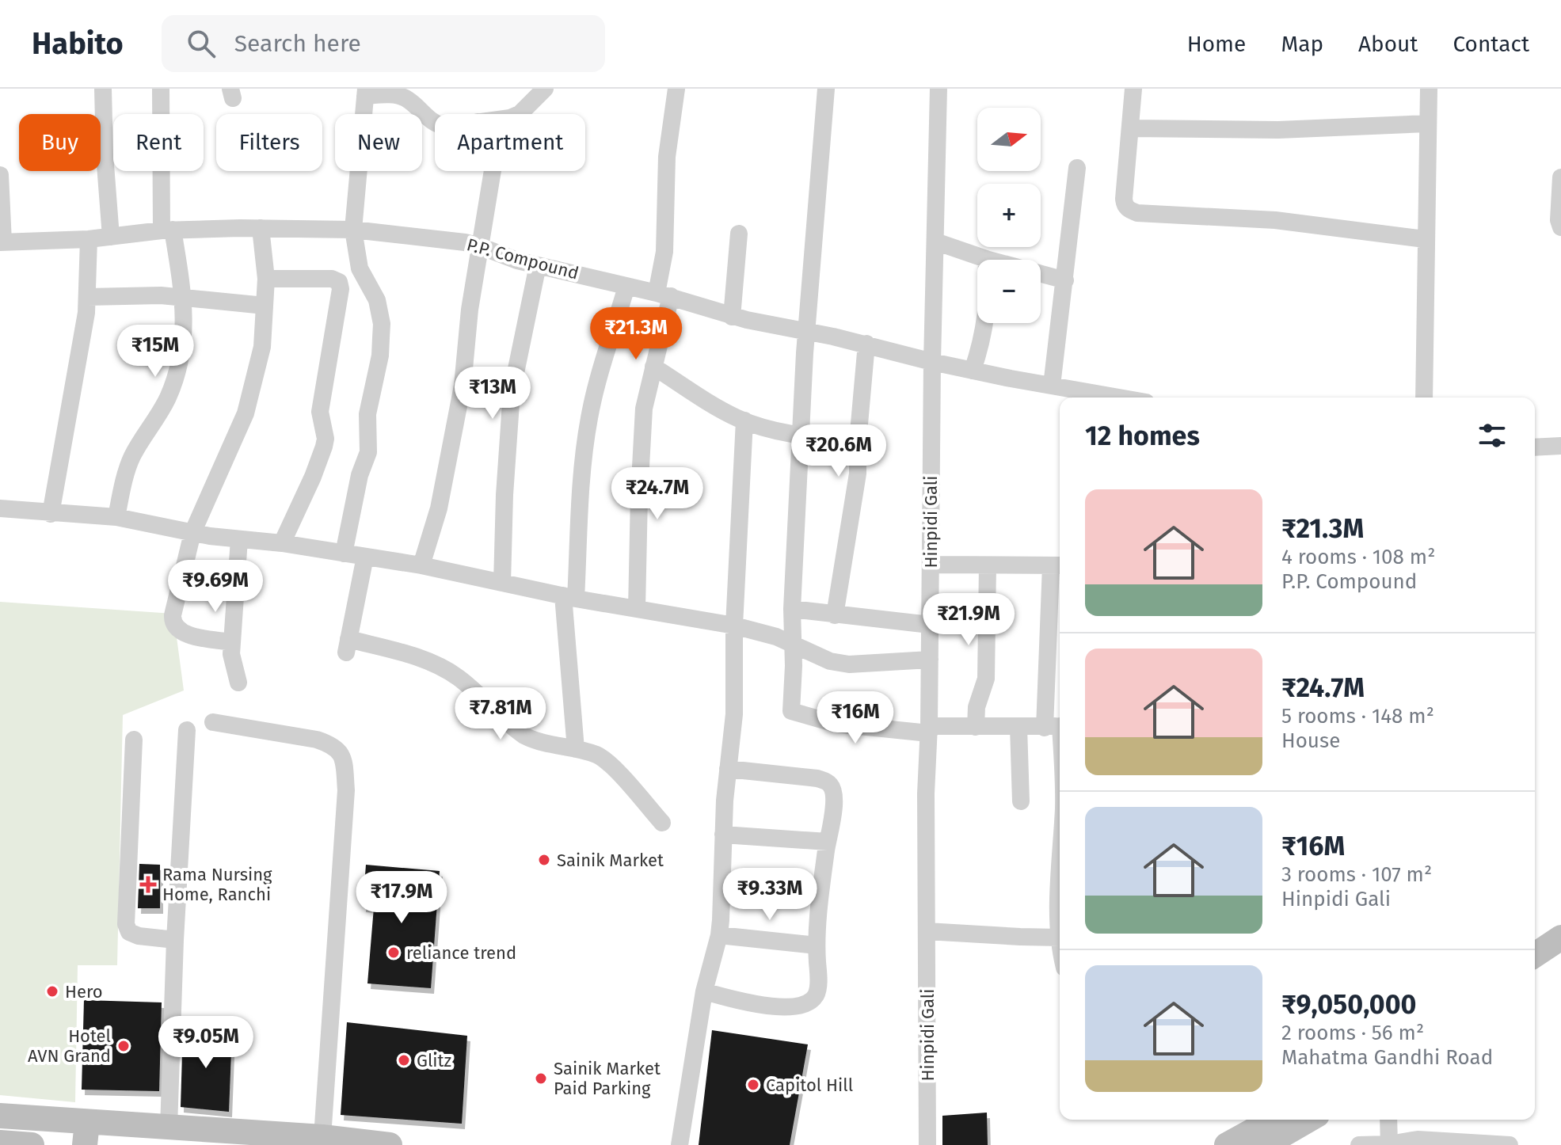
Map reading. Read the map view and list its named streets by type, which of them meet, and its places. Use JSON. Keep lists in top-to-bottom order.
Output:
{
  "streets": {
    "street": ["P.P. Compound", "Hinpidi Gali"]
  },
  "crossings": [
    ["P.P. Compound", "Hinpidi Gali"]
  ],
  "places": {
    "other": [
      "Sainik Market",
      "reliance trend",
      "Hero",
      "Hotel AVN Grand",
      "Glitz",
      "Sainik Market Paid Parking",
      "Capitol Hill"
    ],
    "health": ["Rama Nursing Home, Ranchi"]
  },
  "north": "right",
  "page": {
    "header": "Habito",
    "search": "Search here",
    "nav": [
      "Home",
      "Map",
      "About",
      "Contact"
    ],
    "map_buttons": ["+", "−"],
    "chip": [
      "Buy",
      "Rent",
      "Filters",
      "New",
      "Apartment"
    ],
    "price": [
      "₹21.3M",
      "₹15M",
      "₹13M",
      "₹20.6M",
      "₹24.7M",
      "₹9.69M",
      "₹21.9M",
      "₹7.81M",
      "₹16M",
      "₹9.33M",
      "₹17.9M",
      "₹9.05M"
    ],
    "heading": "12 homes",
    "list": [
      {
        "name": "₹21.3M",
        "note": "4 rooms · 108 m² · P.P. Compound"
      },
      {
        "name": "₹24.7M",
        "note": "5 rooms · 148 m² · House"
      },
      {
        "name": "₹16M",
        "note": "3 rooms · 107 m² · Hinpidi Gali"
      },
      {
        "name": "₹9,050,000",
        "note": "2 rooms · 56 m² · Mahatma Gandhi Road"
      }
    ]
  }
}
